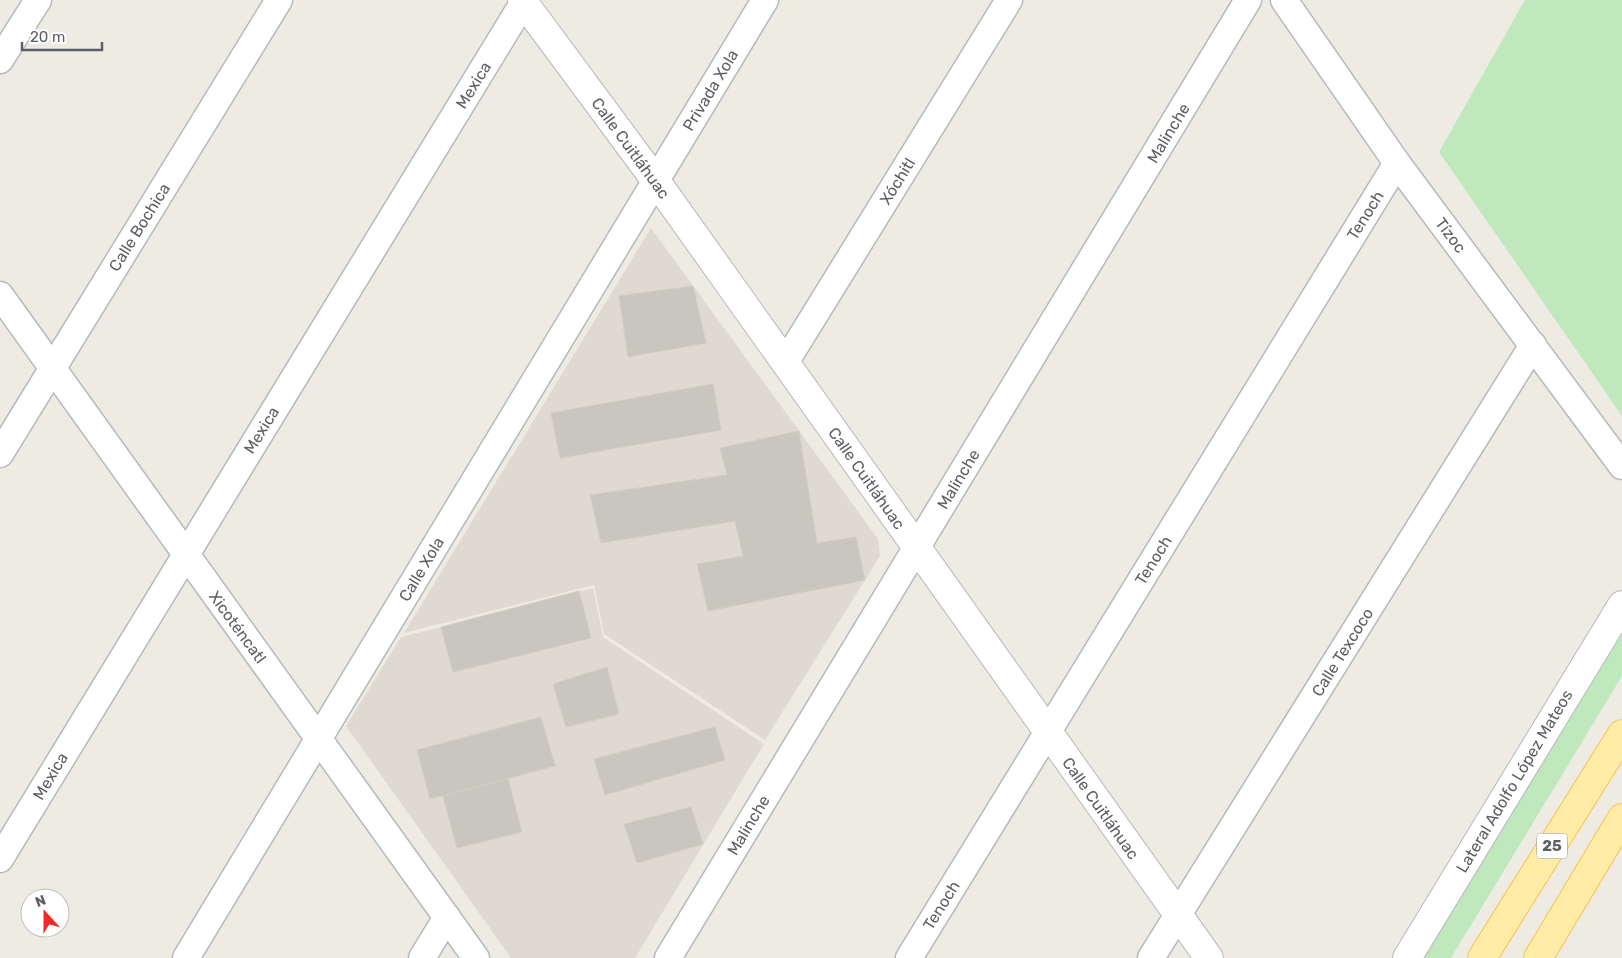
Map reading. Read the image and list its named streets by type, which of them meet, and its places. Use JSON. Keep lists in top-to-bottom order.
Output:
{
  "streets": {
    "main road": ["25"],
    "street": [
      "Mexica",
      "Privada Xola",
      "Malinche",
      "Calle Cuitláhuac",
      "Xóchitl",
      "Tenoch",
      "Calle Bochica",
      "Tízoc",
      "Calle Xola",
      "Xicoténcatl",
      "Calle Texcoco",
      "Lateral Adolfo López Mateos"
    ]
  },
  "crossings": [
    ["Mexica", "Calle Cuitláhuac"],
    ["Mexica", "Xicoténcatl"],
    ["Privada Xola", "Calle Cuitláhuac"],
    ["Privada Xola", "Calle Xola"],
    ["Malinche", "Calle Cuitláhuac"],
    ["Calle Cuitláhuac", "Xóchitl"],
    ["Calle Cuitláhuac", "Tenoch"],
    ["Calle Cuitláhuac", "Calle Xola"],
    ["Calle Cuitláhuac", "Calle Texcoco"],
    ["Tenoch", "Tízoc"],
    ["Calle Bochica", "Xicoténcatl"],
    ["Tízoc", "Calle Texcoco"],
    ["Calle Xola", "Xicoténcatl"]
  ],
  "scale_bar": "20 m",
  "north": "top"
}
